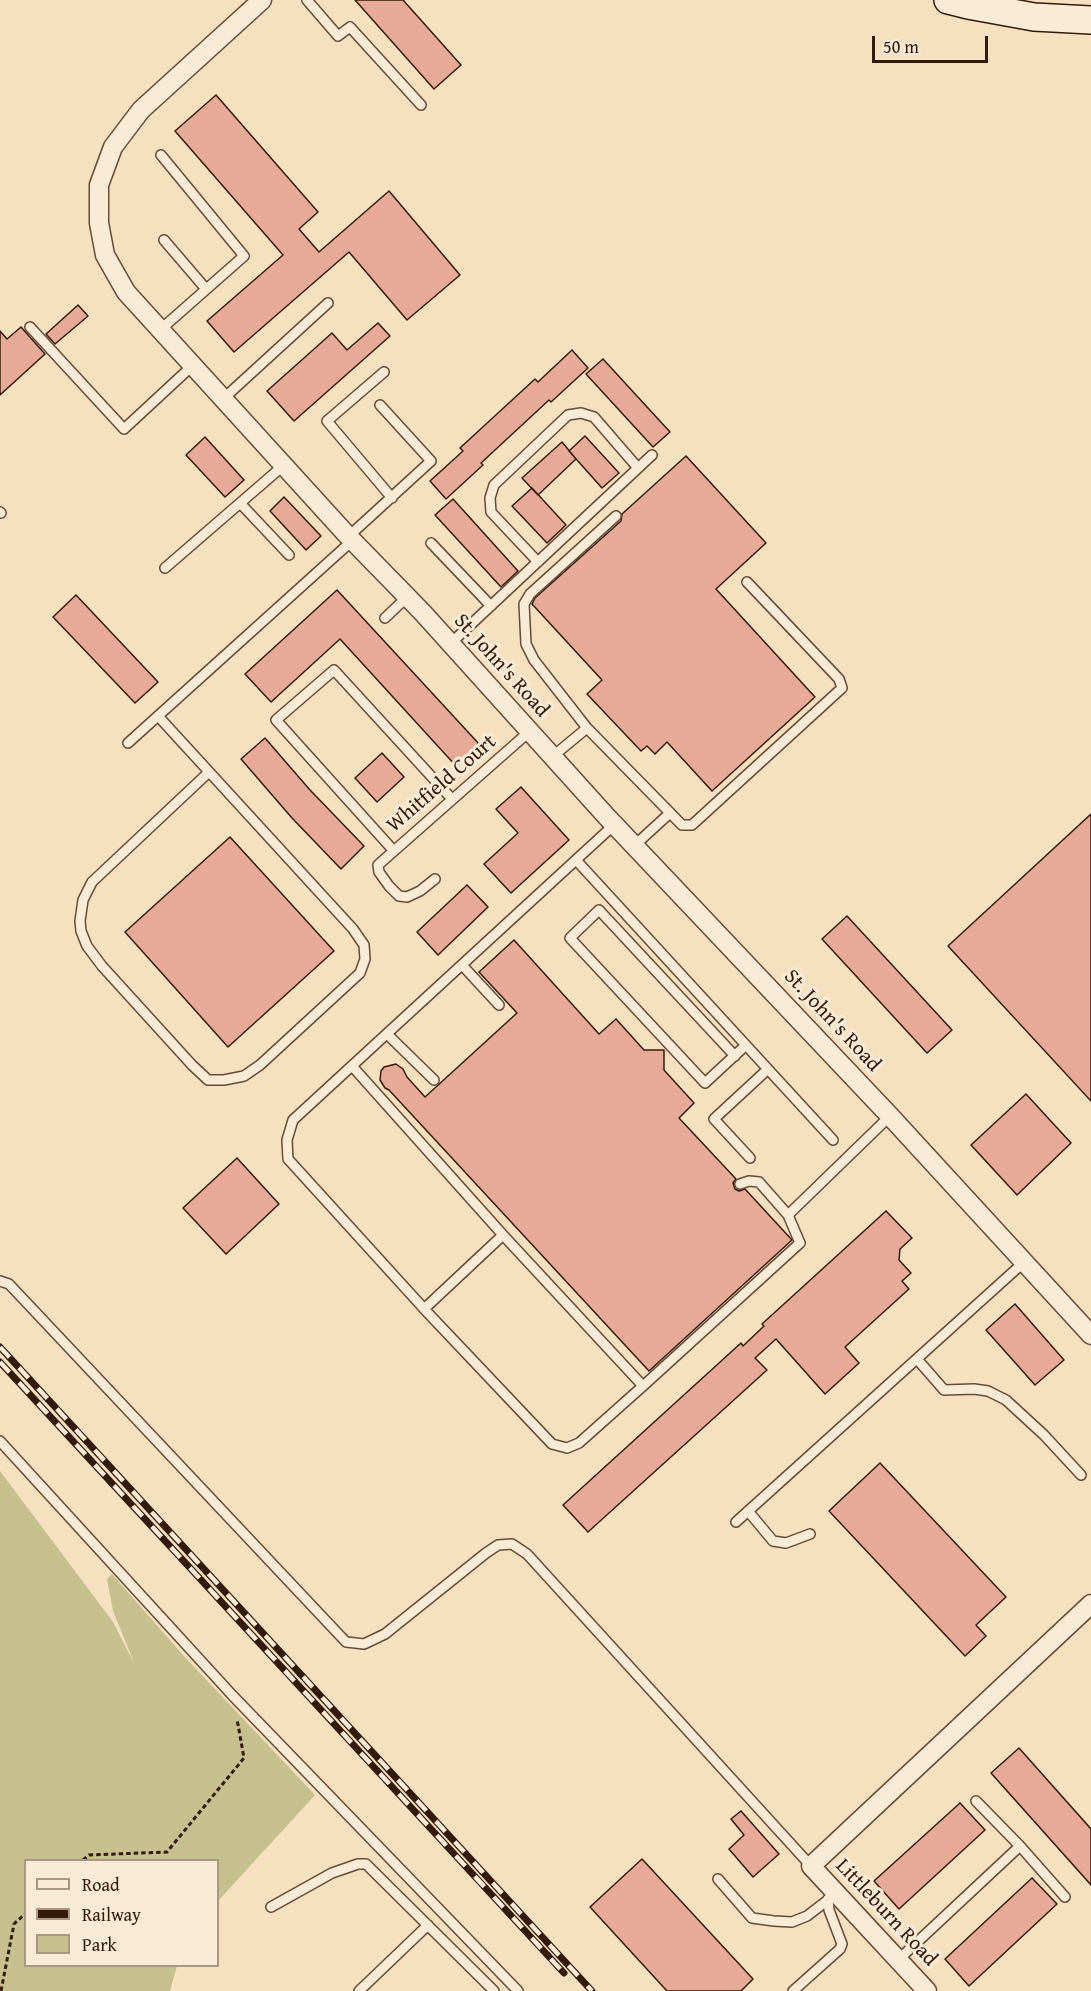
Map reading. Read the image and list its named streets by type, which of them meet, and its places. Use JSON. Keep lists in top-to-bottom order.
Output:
{
  "streets": {
    "street": ["St. John's Road", "Littleburn Road"],
    "lane": ["Whitfield Court"]
  },
  "crossings": [
    ["St. John's Road", "Whitfield Court"]
  ],
  "legend": ["Road", "Railway", "Park"],
  "scale_bar": "50 m"
}
